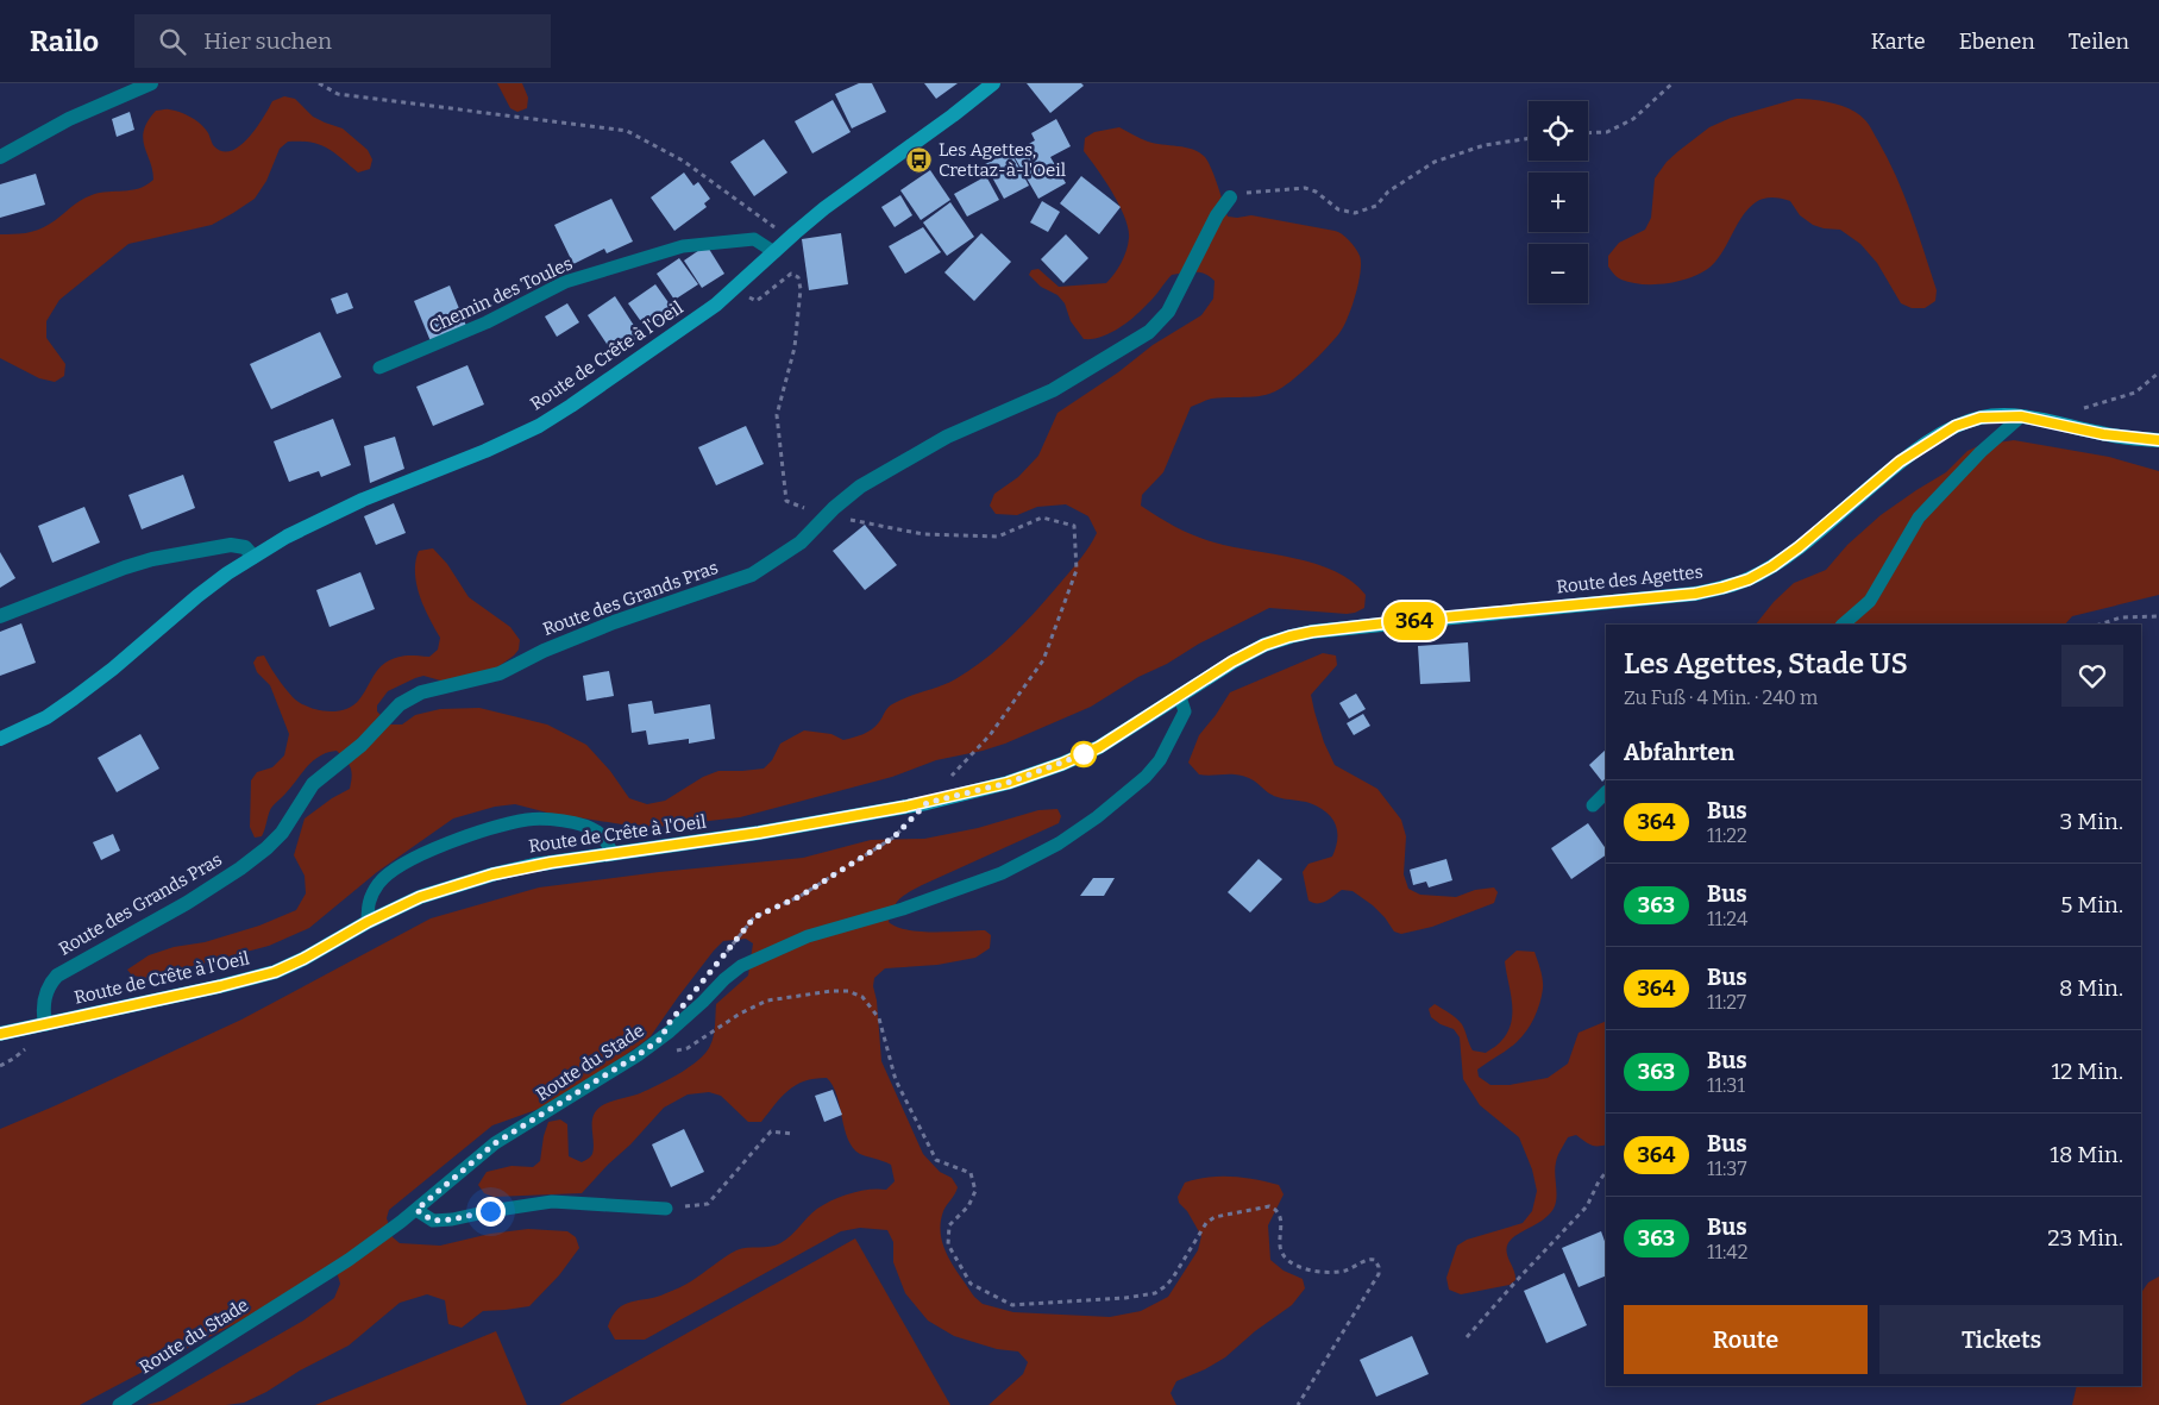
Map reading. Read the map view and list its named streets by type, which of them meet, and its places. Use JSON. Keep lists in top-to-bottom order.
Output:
{
  "streets": {
    "street": ["Route de Crête à l'Oeil", "Route des Agettes", "Route des Grands Pras"],
    "lane": ["Chemin des Toules", "Route du Stade"]
  },
  "crossings": [
    ["Chemin des Toules", "Route de Crête à l'Oeil"],
    ["Route de Crête à l'Oeil", "Route des Agettes"],
    ["Route de Crête à l'Oeil", "Route des Grands Pras"],
    ["Route de Crête à l'Oeil", "Route du Stade"]
  ],
  "places": {
    "bus stop": ["Les Agettes, Crettaz-à-l'Oeil"]
  },
  "lines": ["bus line 364"],
  "page": {
    "header": "Railo",
    "search": "Hier suchen",
    "nav": ["Karte", "Ebenen", "Teilen"],
    "on_map": "364",
    "map_buttons": ["+", "−"],
    "heading": [
      ["Les Agettes, Stade US", "Zu Fuß · 4 Min. · 240 m"],
      "Abfahrten"
    ],
    "list": [
      {
        "mark": "364",
        "name": "Bus",
        "note": "11:22",
        "value": "3 Min."
      },
      {
        "mark": "363",
        "name": "Bus",
        "note": "11:24",
        "value": "5 Min."
      },
      {
        "mark": "364",
        "name": "Bus",
        "note": "11:27",
        "value": "8 Min."
      },
      {
        "mark": "363",
        "name": "Bus",
        "note": "11:31",
        "value": "12 Min."
      },
      {
        "mark": "364",
        "name": "Bus",
        "note": "11:37",
        "value": "18 Min."
      },
      {
        "mark": "363",
        "name": "Bus",
        "note": "11:42",
        "value": "23 Min."
      }
    ],
    "buttons": ["Route", "Tickets"]
  }
}
